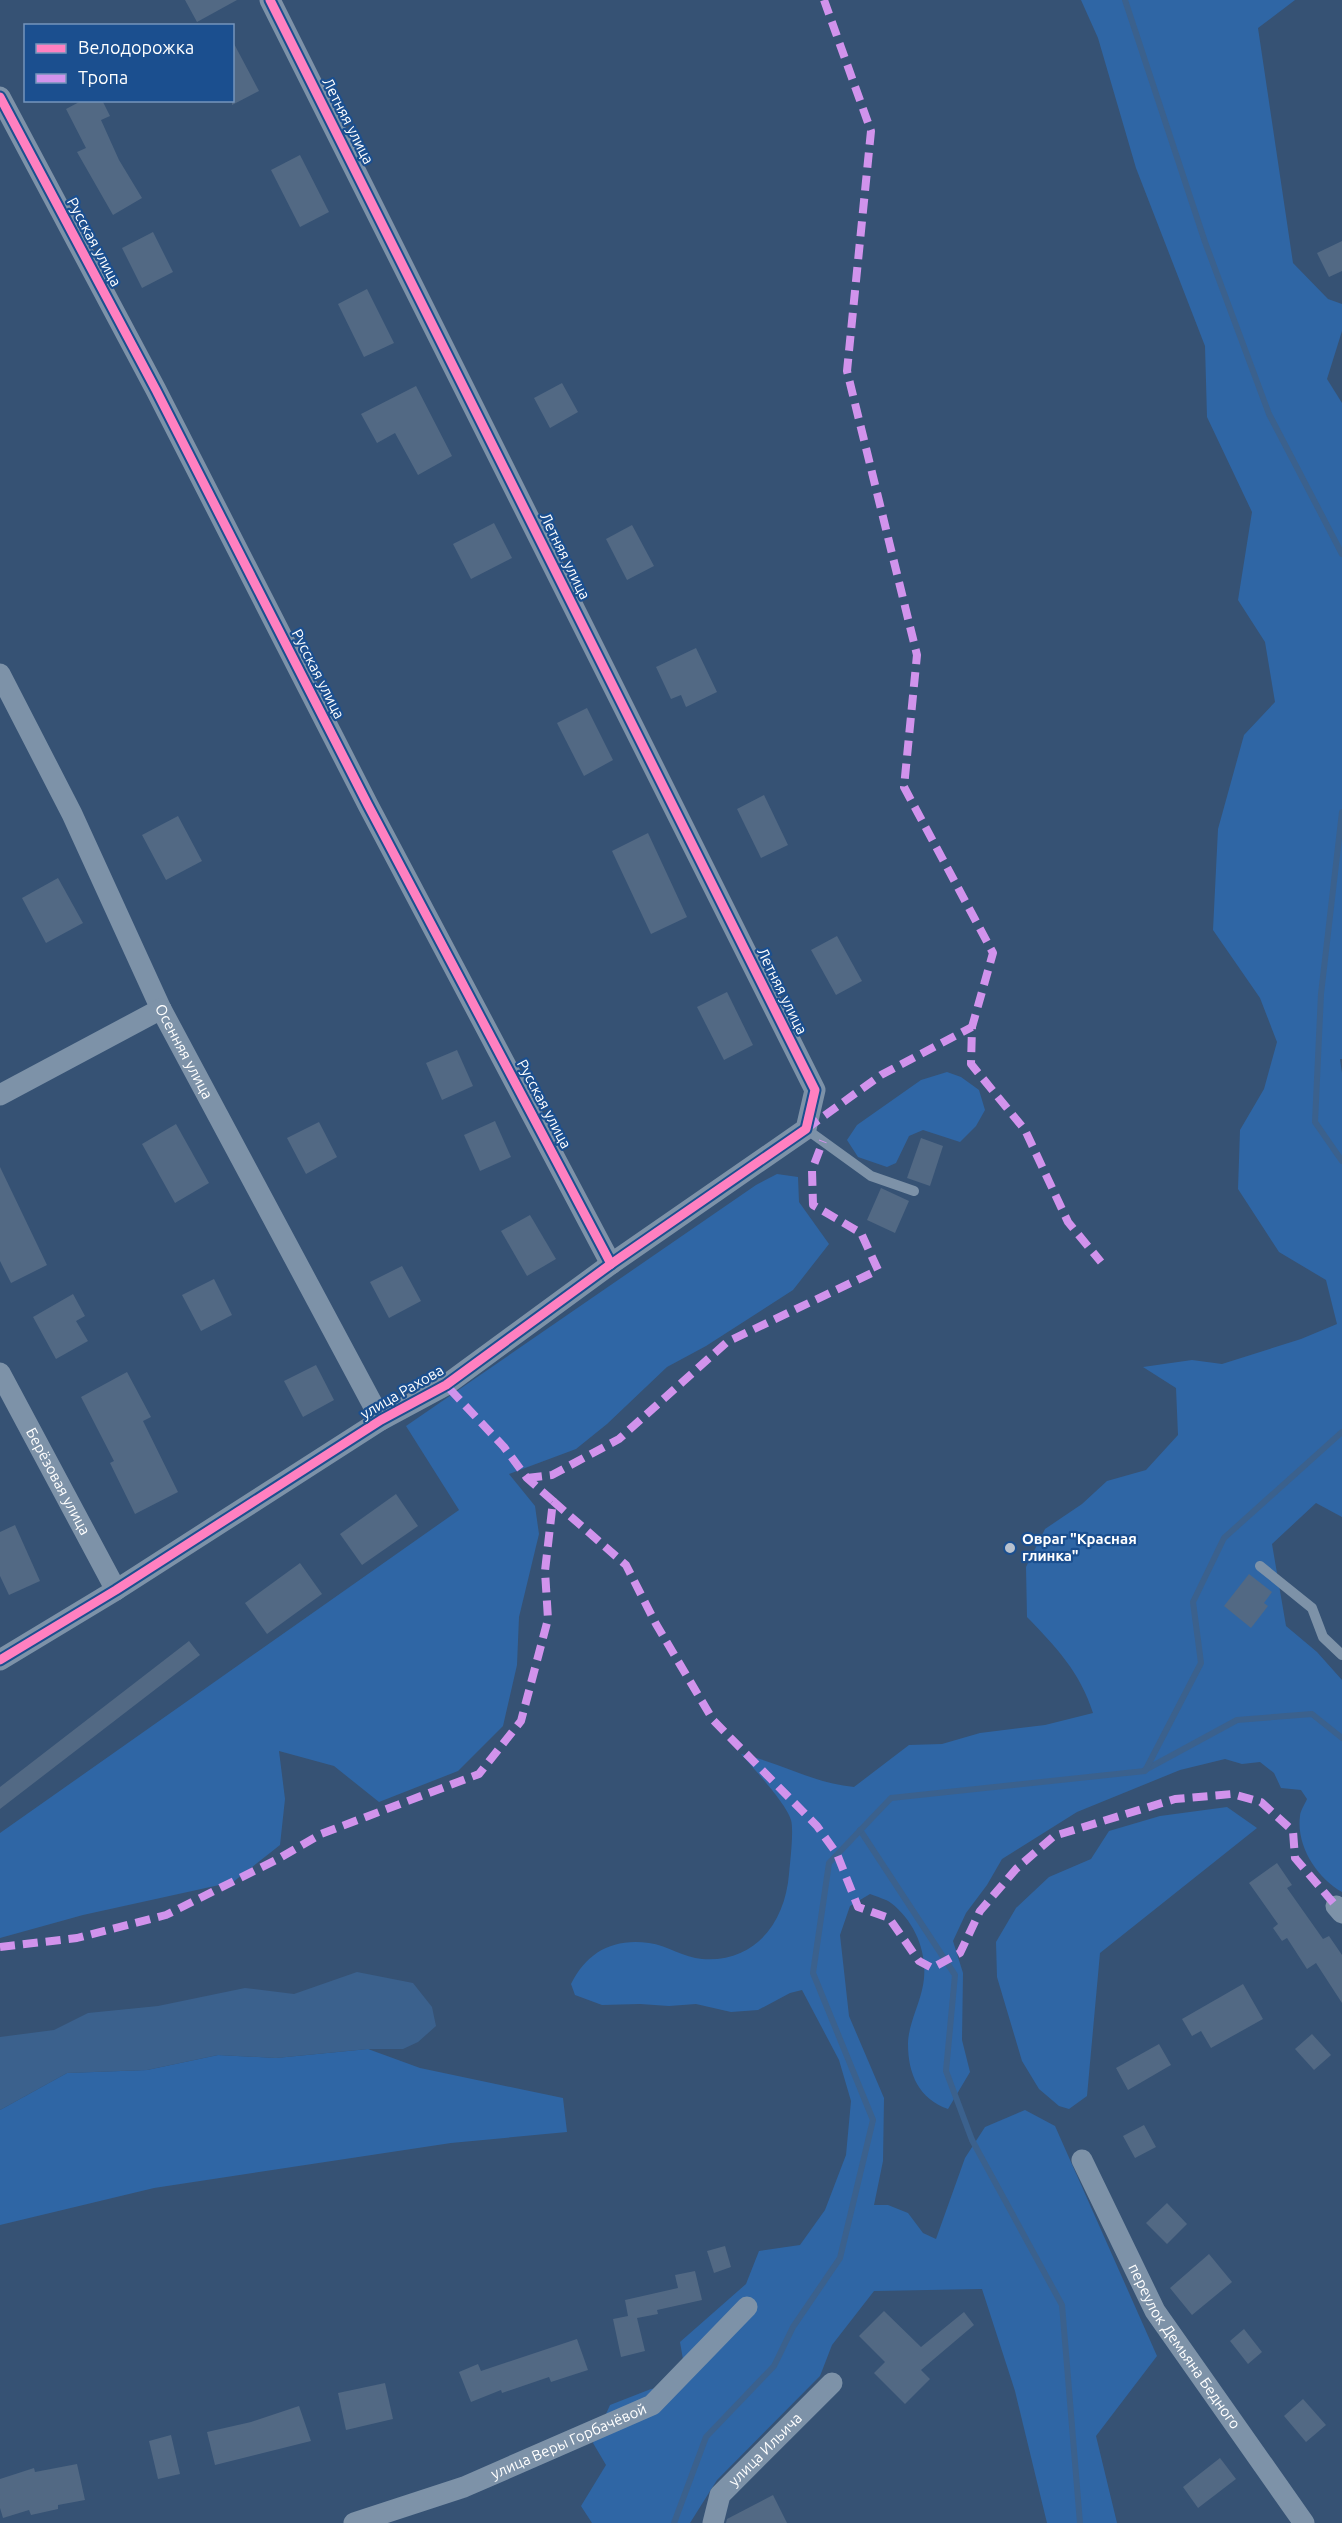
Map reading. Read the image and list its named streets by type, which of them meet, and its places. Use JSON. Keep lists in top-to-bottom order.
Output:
{
  "streets": {
    "street": [
      "Летняя улица",
      "Русская улица",
      "Осенняя улица",
      "улица Рахова",
      "Берёзовая улица",
      "переулок Демьяна Бедного",
      "улица Веры Горбачёвой",
      "улица Ильича"
    ]
  },
  "crossings": [
    ["Летняя улица", "улица Рахова"],
    ["Русская улица", "улица Рахова"],
    ["Осенняя улица", "улица Рахова"],
    ["улица Рахова", "Берёзовая улица"]
  ],
  "places": ["Овраг \"Красная глинка\""],
  "legend": ["Велодорожка", "Тропа"]
}
